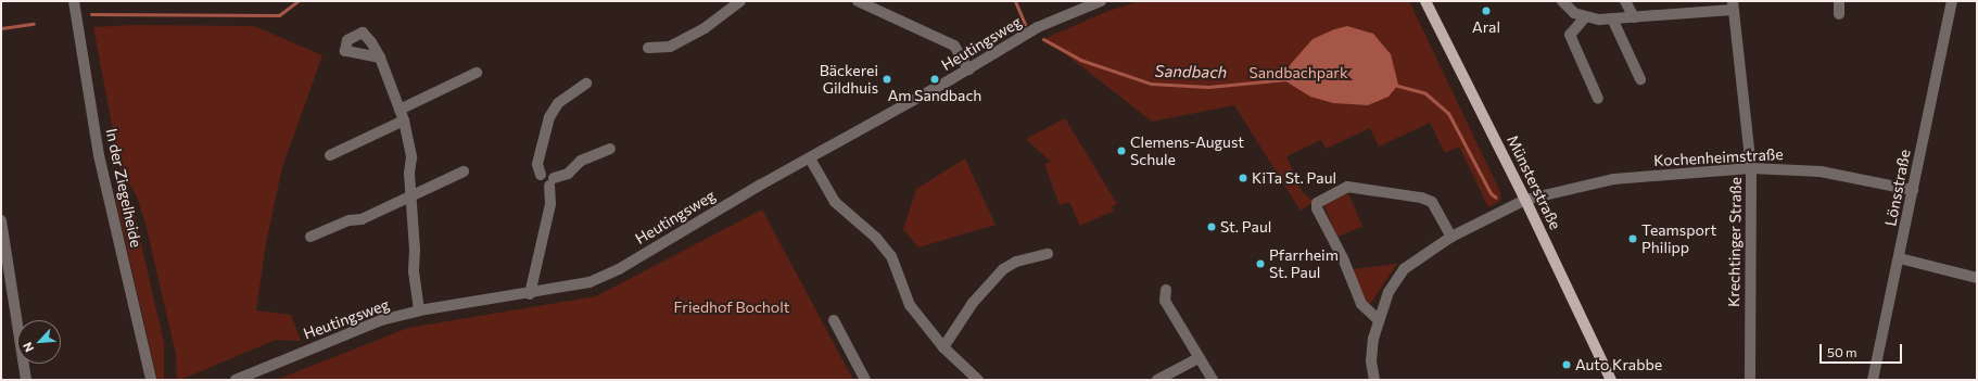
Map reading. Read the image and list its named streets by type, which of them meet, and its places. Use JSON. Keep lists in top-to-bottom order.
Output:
{
  "streets": {
    "main road": ["Münsterstraße"],
    "street": [
      "Heutingsweg",
      "Kochenheimstraße",
      "In der Ziegelheide",
      "Lönsstraße",
      "Krechtinger Straße"
    ]
  },
  "crossings": [
    ["Kochenheimstraße", "Münsterstraße"],
    ["Kochenheimstraße", "Lönsstraße"],
    ["Kochenheimstraße", "Krechtinger Straße"]
  ],
  "water": ["Sandbach"],
  "parks": ["Sandbachpark", "Friedhof Bocholt"],
  "places": [
    "Aral",
    "Bäckerei Gildhuis",
    "Am Sandbach",
    "Clemens-August Schule",
    "KiTa St. Paul",
    "St. Paul",
    "Teamsport Philipp",
    "Pfarrheim St. Paul",
    "Auto Krabbe"
  ],
  "scale_bar": "50 m",
  "north": "bottom left"
}
